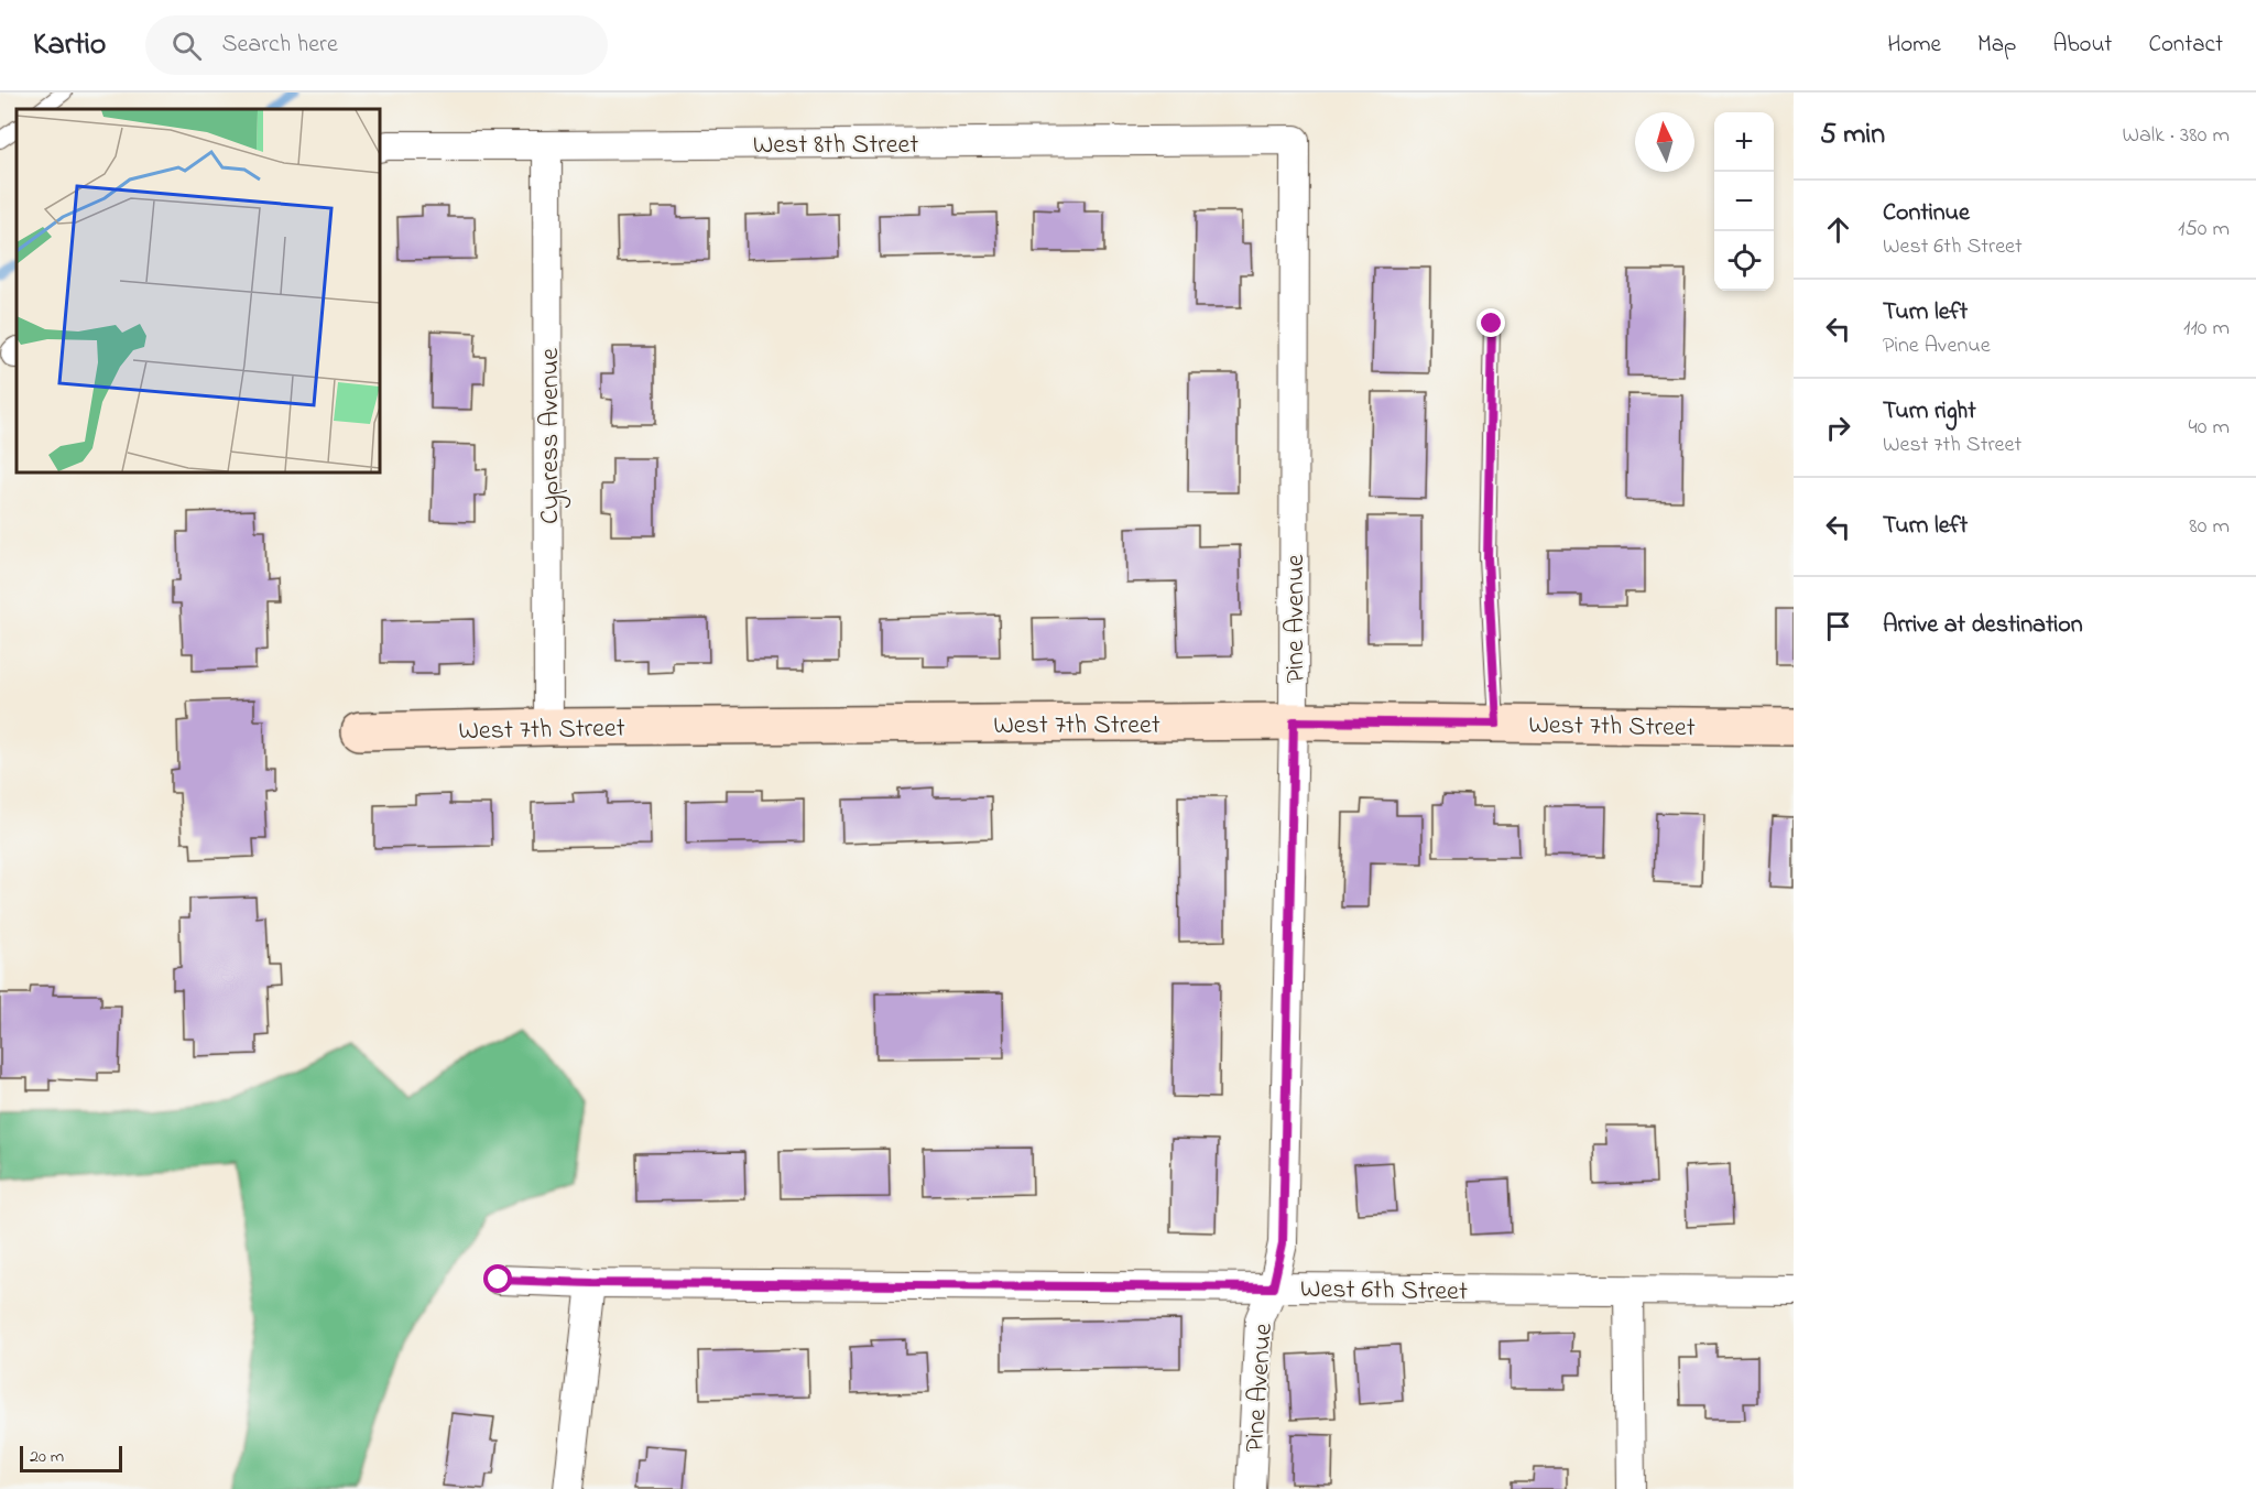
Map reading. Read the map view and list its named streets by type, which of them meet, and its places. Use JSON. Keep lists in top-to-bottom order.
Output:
{
  "streets": {
    "street": [
      "West 8th Street",
      "Cypress Avenue",
      "Pine Avenue",
      "West 7th Street",
      "West 6th Street"
    ]
  },
  "crossings": [
    ["West 8th Street", "Cypress Avenue"],
    ["West 8th Street", "Pine Avenue"],
    ["Cypress Avenue", "West 7th Street"],
    ["Pine Avenue", "West 7th Street"],
    ["Pine Avenue", "West 6th Street"]
  ],
  "scale_bar": "20 m",
  "north": "top",
  "page": {
    "header": "Kartio",
    "search": "Search here",
    "nav": [
      "Home",
      "Map",
      "About",
      "Contact"
    ],
    "heading": ["5 min", "Walk · 380 m"],
    "map_buttons": ["+", "−"],
    "list": [
      ["Continue", "West 6th Street", "150 m"],
      ["Turn left", "Pine Avenue", "110 m"],
      ["Turn right", "West 7th Street", "40 m"],
      ["Turn left", "80 m"],
      "Arrive at destination"
    ],
    "scale": "20 m"
  }
}
